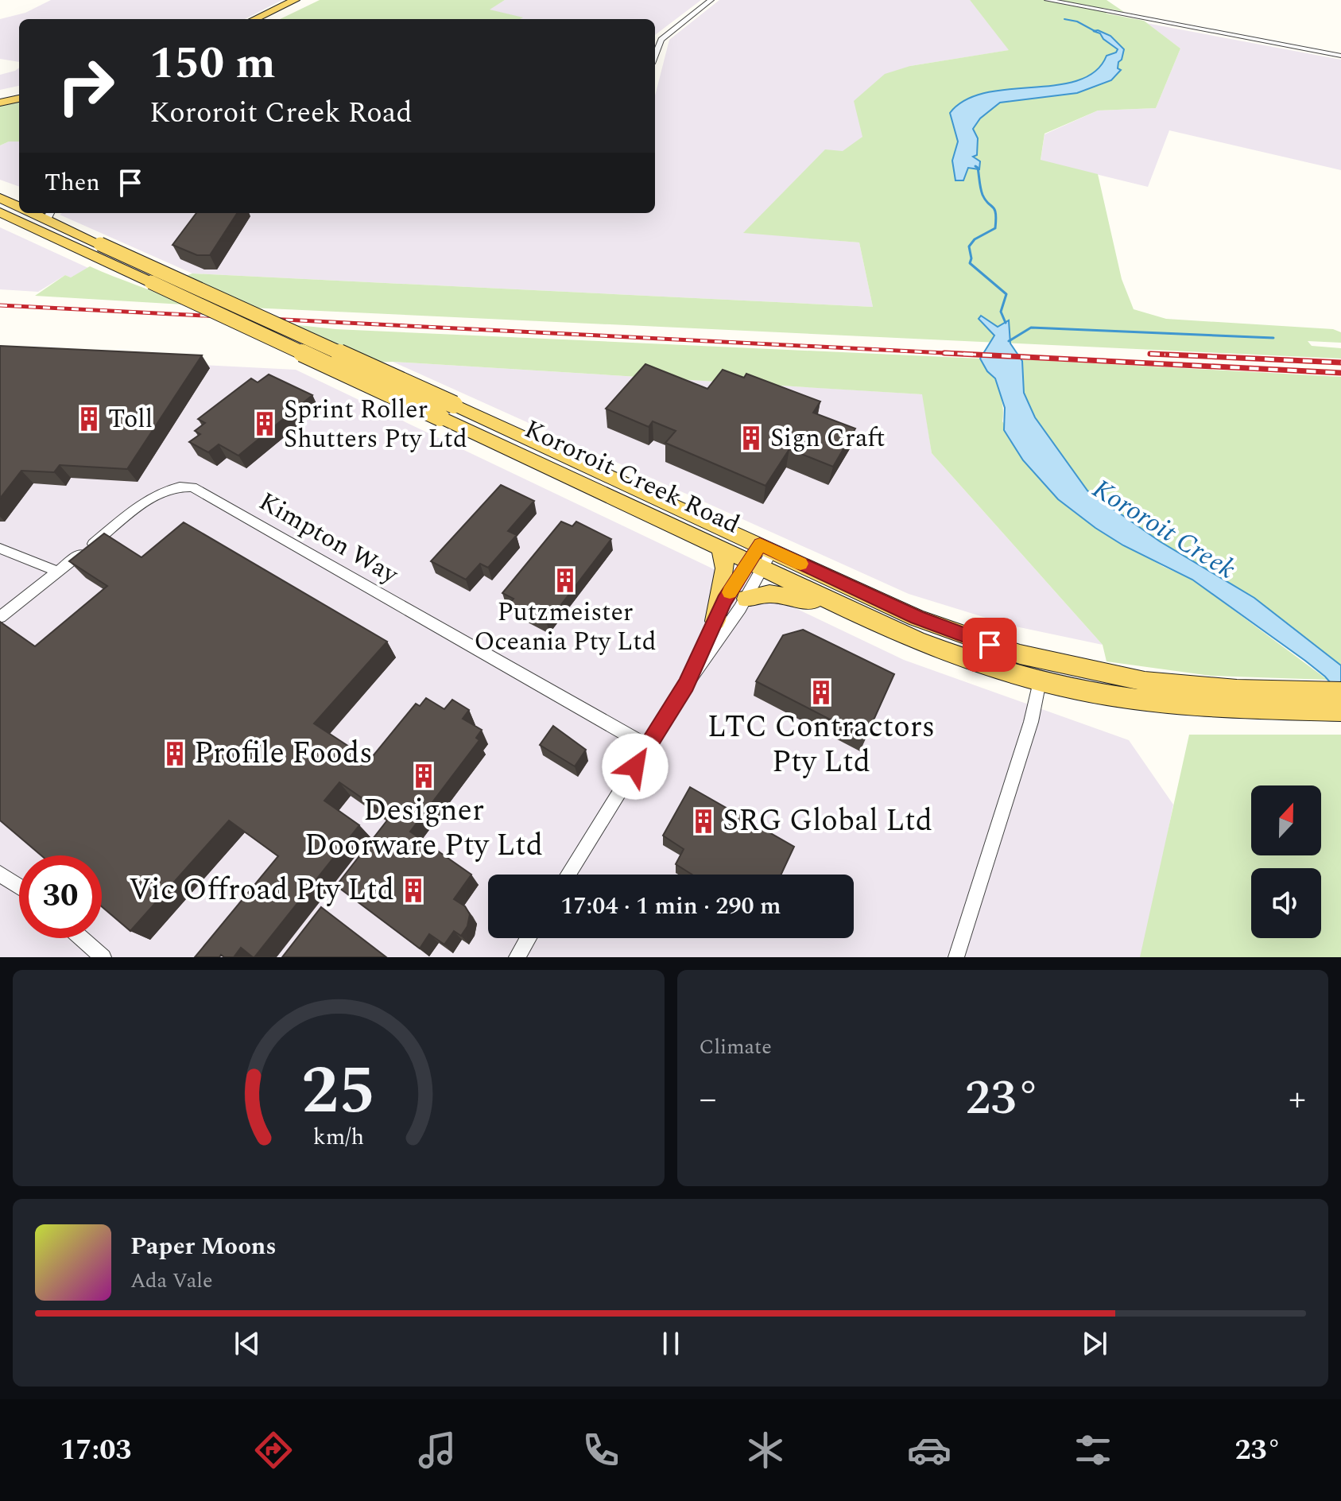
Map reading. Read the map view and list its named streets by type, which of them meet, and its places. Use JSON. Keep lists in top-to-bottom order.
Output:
{
  "streets": {
    "main road": ["Kororoit Creek Road"],
    "street": ["Kimpton Way"]
  },
  "water": ["Kororoit Creek"],
  "places": {
    "building": [
      "Toll",
      "Sprint Roller Shutters Pty Ltd",
      "Sign Craft",
      "Putzmeister Oceania Pty Ltd",
      "LTC Contractors Pty Ltd",
      "Profile Foods",
      "Designer Doorware Pty Ltd",
      "SRG Global Ltd",
      "Vic Offroad Pty Ltd"
    ]
  },
  "north": "top",
  "page": {
    "turn": ["150 m", "Kororoit Creek Road"],
    "then": "Then",
    "limit": "30",
    "trip": "17:04 · 1 min · 290 m",
    "tile": "Climate",
    "heat": ["−", "23°", "+"],
    "song": ["Paper Moons", "Ada Vale"],
    "tabs": ["17:03", "23°"],
    "gauge": ["25", "km/h"]
  }
}
